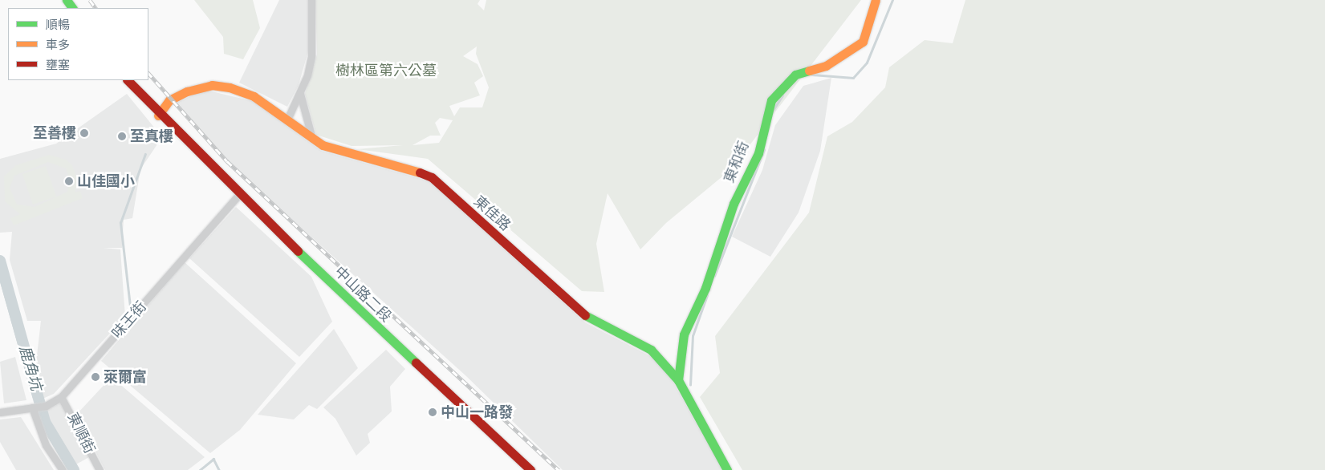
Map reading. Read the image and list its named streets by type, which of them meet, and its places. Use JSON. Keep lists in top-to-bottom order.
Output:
{
  "streets": {
    "street": [
      "東和街",
      "東佳路",
      "中山路二段",
      "味王街",
      "東順街"
    ]
  },
  "crossings": [
    ["東和街", "東佳路"],
    ["東佳路", "中山路二段"],
    ["中山路二段", "味王街"],
    ["味王街", "東順街"]
  ],
  "water": ["鹿角坑"],
  "parks": ["樹林區第六公墓"],
  "places": [
    "至善樓",
    "至真樓",
    "山佳國小",
    "萊爾富",
    "中山一路發"
  ],
  "legend": ["順暢", "車多", "壅塞"]
}
